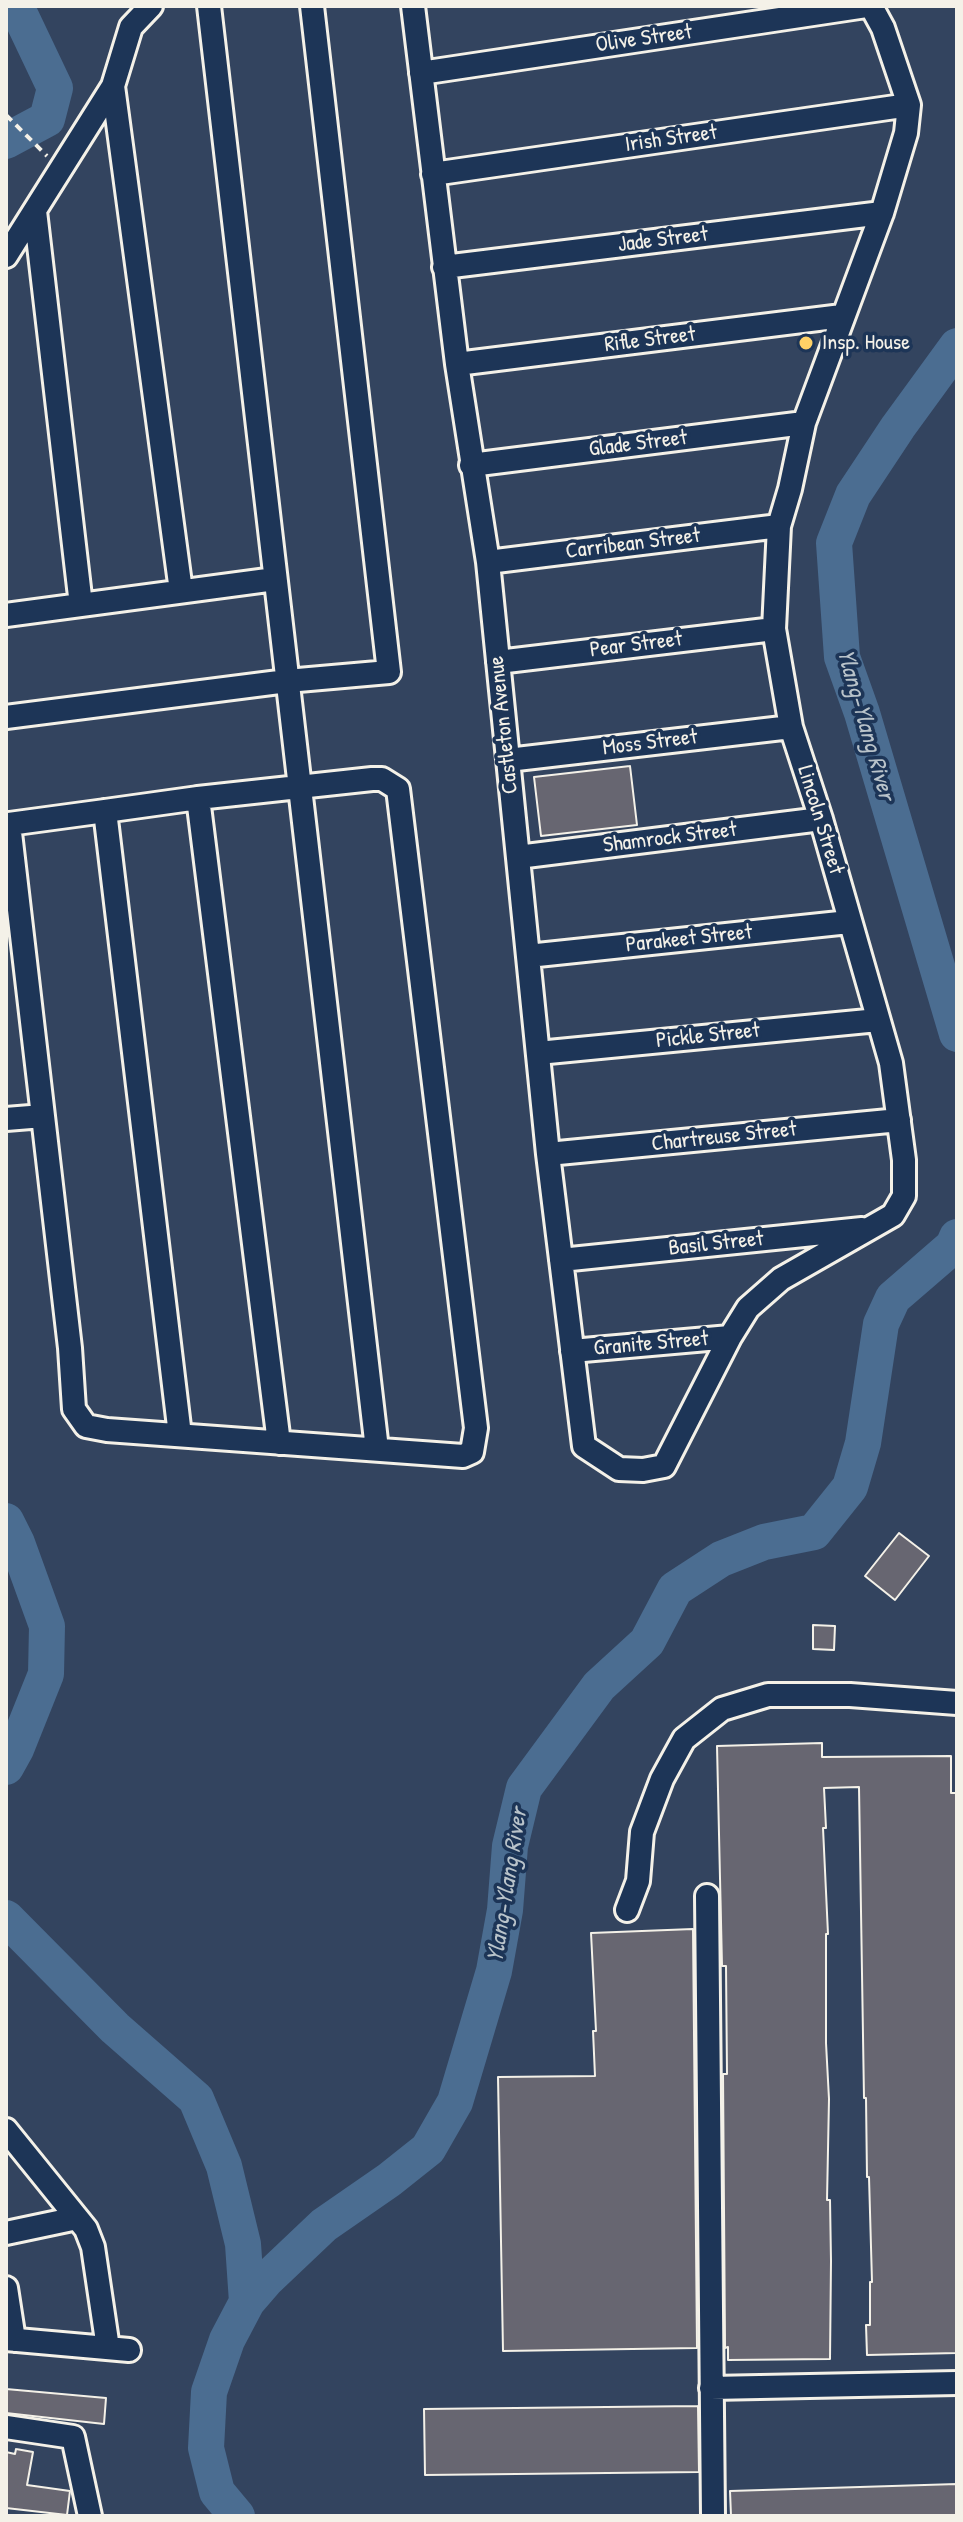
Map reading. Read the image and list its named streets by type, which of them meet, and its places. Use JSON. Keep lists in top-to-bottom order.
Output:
{
  "streets": {
    "street": [
      "Olive Street",
      "Irish Street",
      "Jade Street",
      "Rifle Street",
      "Glade Street",
      "Carribean Street",
      "Pear Street",
      "Castleton Avenue",
      "Moss Street",
      "Lincoln Street",
      "Shamrock Street",
      "Parakeet Street",
      "Pickle Street",
      "Chartreuse Street",
      "Basil Street",
      "Granite Street"
    ]
  },
  "crossings": [
    ["Olive Street", "Castleton Avenue"],
    ["Olive Street", "Lincoln Street"],
    ["Irish Street", "Castleton Avenue"],
    ["Irish Street", "Lincoln Street"],
    ["Jade Street", "Castleton Avenue"],
    ["Jade Street", "Lincoln Street"],
    ["Rifle Street", "Castleton Avenue"],
    ["Rifle Street", "Lincoln Street"],
    ["Glade Street", "Castleton Avenue"],
    ["Glade Street", "Lincoln Street"],
    ["Carribean Street", "Castleton Avenue"],
    ["Carribean Street", "Lincoln Street"],
    ["Pear Street", "Castleton Avenue"],
    ["Pear Street", "Lincoln Street"],
    ["Castleton Avenue", "Moss Street"],
    ["Castleton Avenue", "Lincoln Street"],
    ["Castleton Avenue", "Shamrock Street"],
    ["Castleton Avenue", "Parakeet Street"],
    ["Castleton Avenue", "Pickle Street"],
    ["Castleton Avenue", "Chartreuse Street"],
    ["Castleton Avenue", "Basil Street"],
    ["Castleton Avenue", "Granite Street"],
    ["Moss Street", "Lincoln Street"],
    ["Lincoln Street", "Shamrock Street"],
    ["Lincoln Street", "Parakeet Street"],
    ["Lincoln Street", "Pickle Street"],
    ["Lincoln Street", "Chartreuse Street"],
    ["Lincoln Street", "Basil Street"],
    ["Lincoln Street", "Granite Street"]
  ],
  "water": ["Ylang-Ylang River"],
  "places": ["Insp. House"]
}
